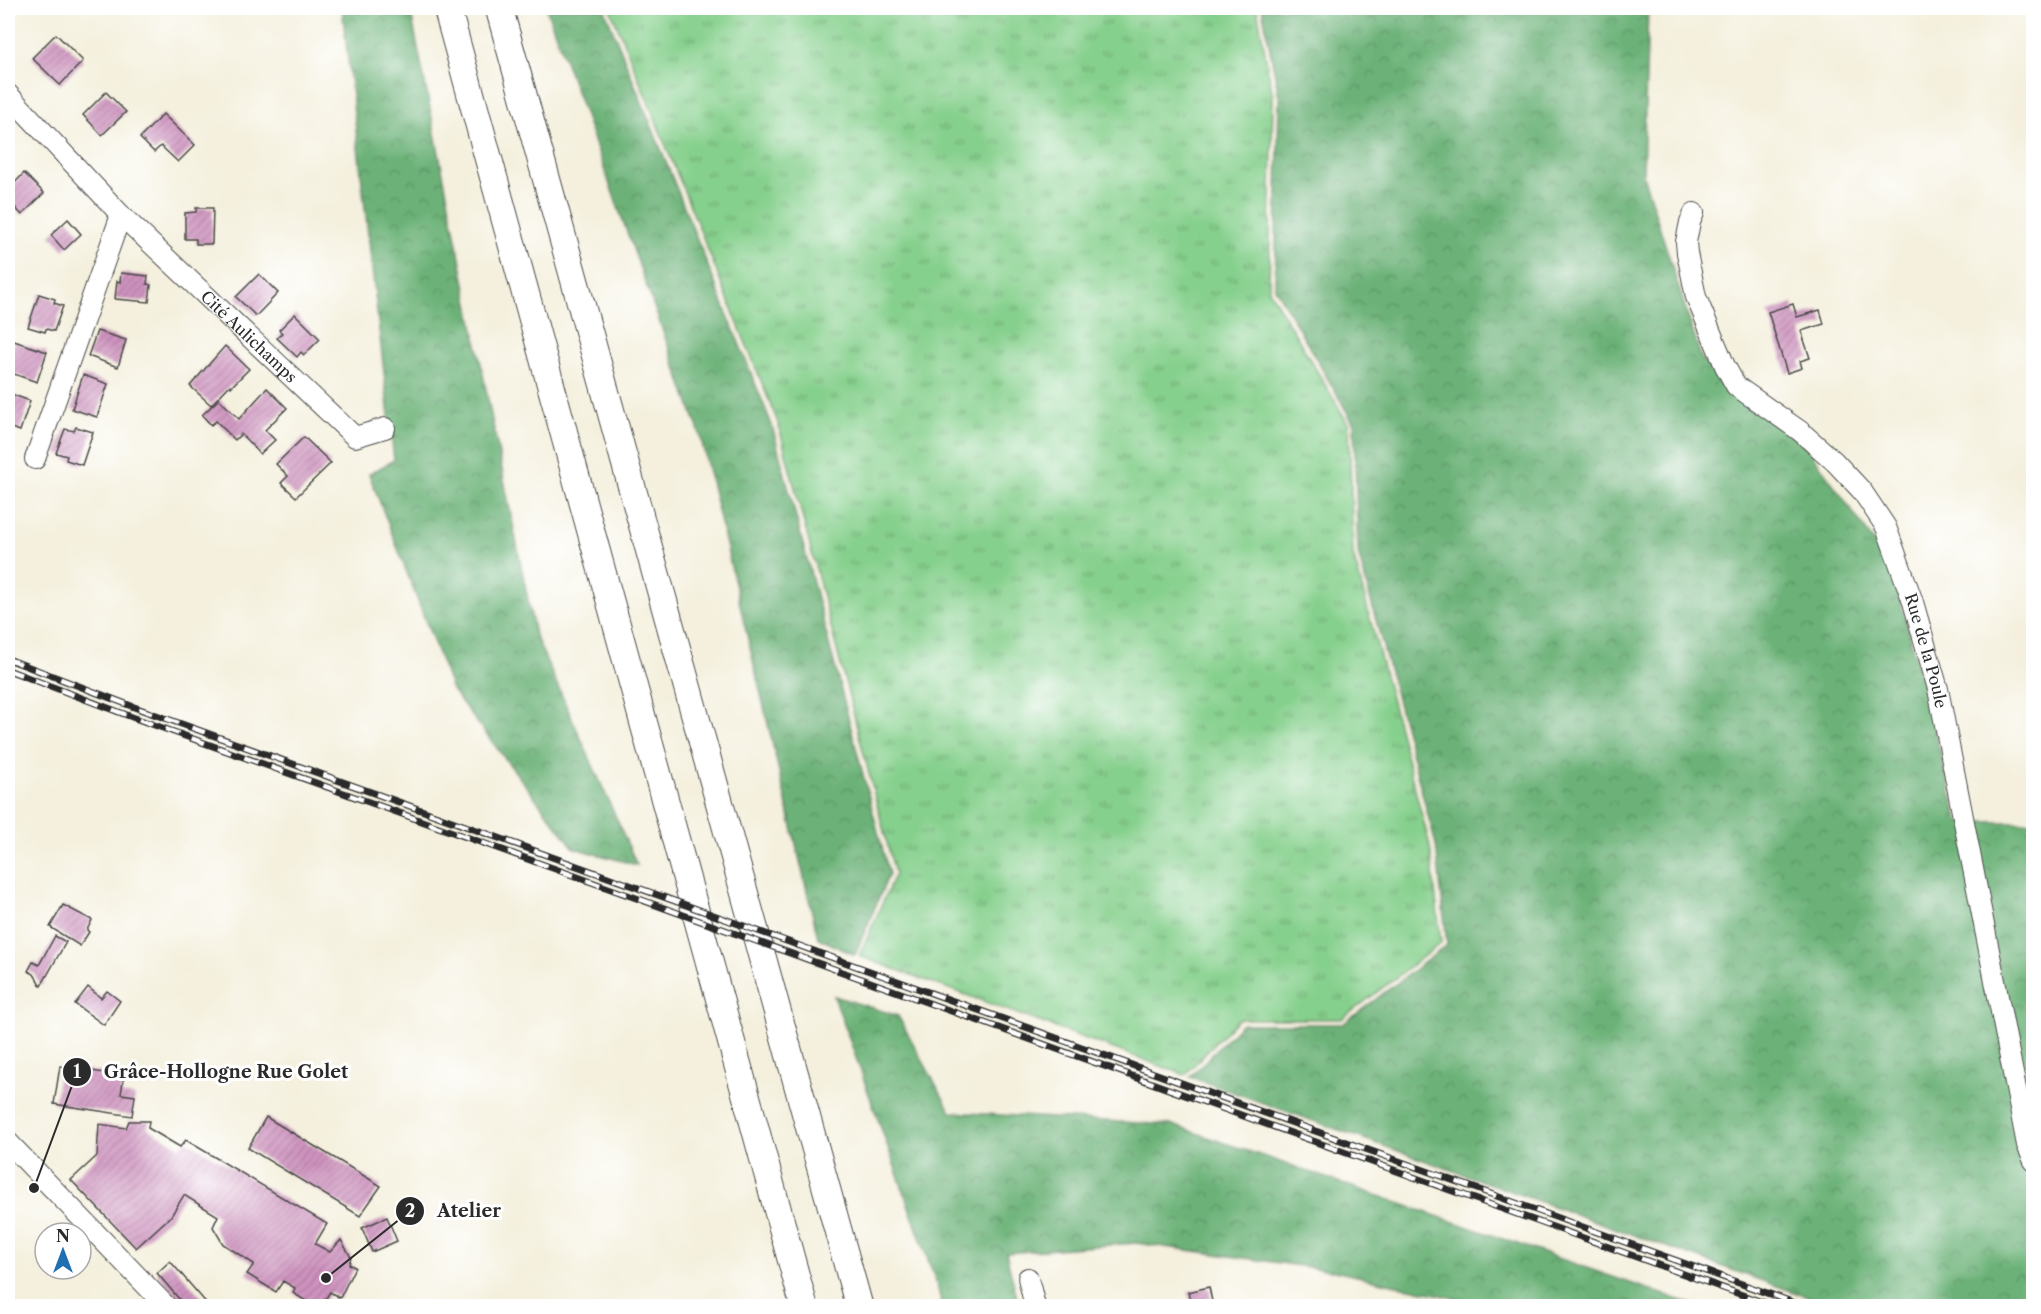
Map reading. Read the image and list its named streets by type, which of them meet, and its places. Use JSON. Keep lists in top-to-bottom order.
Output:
{
  "streets": {
    "street": ["Cité Aulichamps", "Rue de la Poule"]
  },
  "places": ["Grâce-Hollogne Rue Golet", "Atelier"],
  "north": "top"
}
